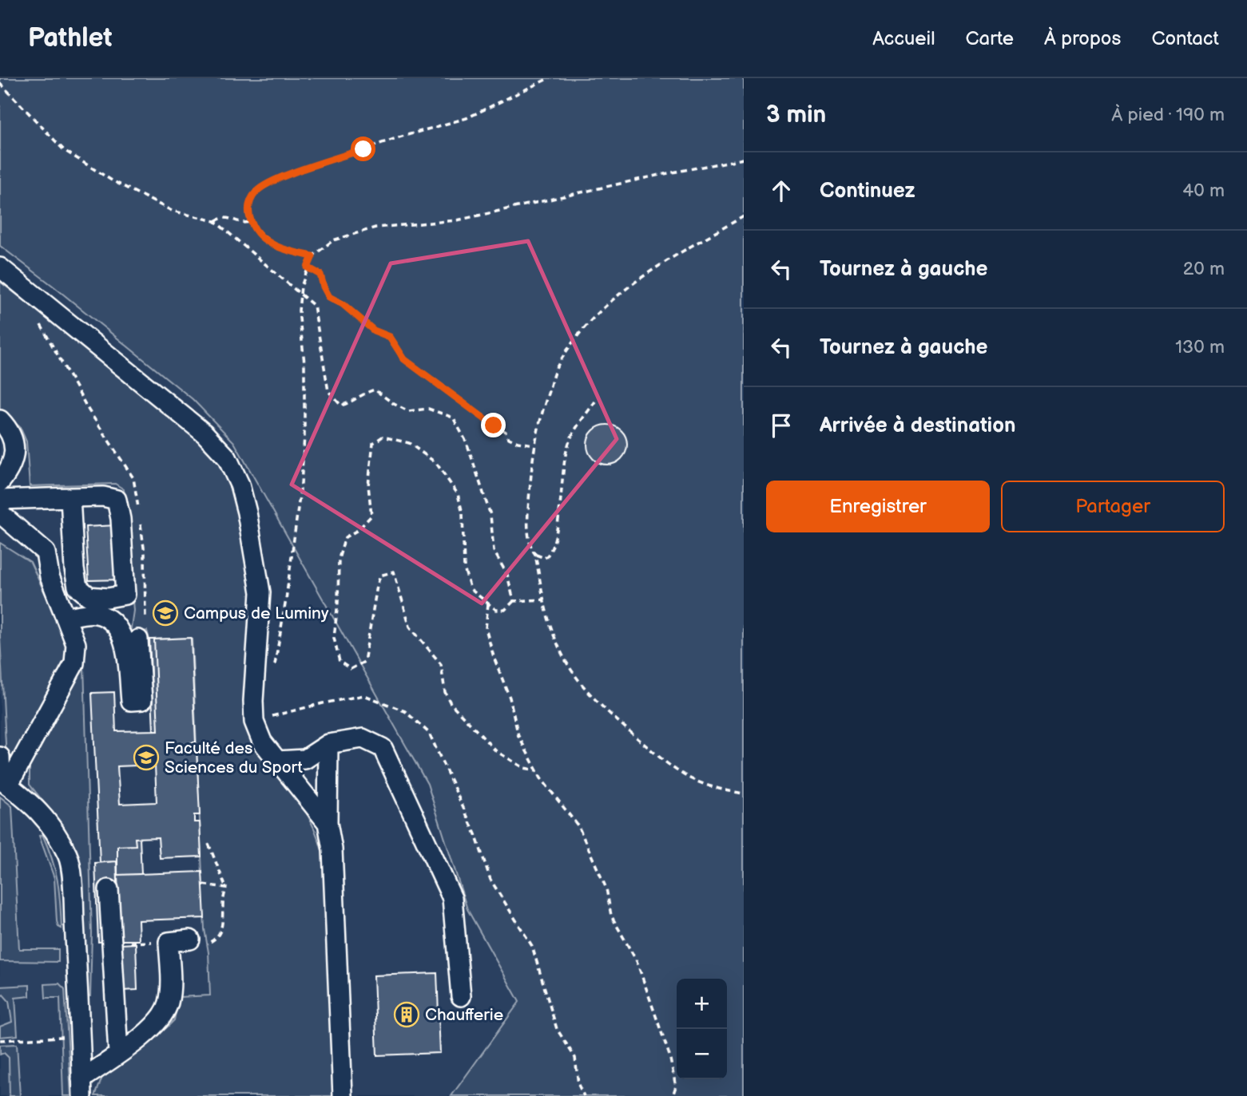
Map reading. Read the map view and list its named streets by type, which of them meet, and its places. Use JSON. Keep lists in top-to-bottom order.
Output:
{
  "places": {
    "school or university": ["Campus de Luminy", "Faculté des Sciences du Sport"],
    "building": ["Chaufferie"]
  },
  "page": {
    "header": "Pathlet",
    "nav": [
      "Accueil",
      "Carte",
      "À propos",
      "Contact"
    ],
    "heading": ["3 min", "À pied · 190 m"],
    "list": [
      ["Continuez", "40 m"],
      ["Tournez à gauche", "20 m"],
      ["Tournez à gauche", "130 m"],
      "Arrivée à destination"
    ],
    "buttons": ["Enregistrer", "Partager"],
    "map_buttons": ["+", "−"]
  }
}
